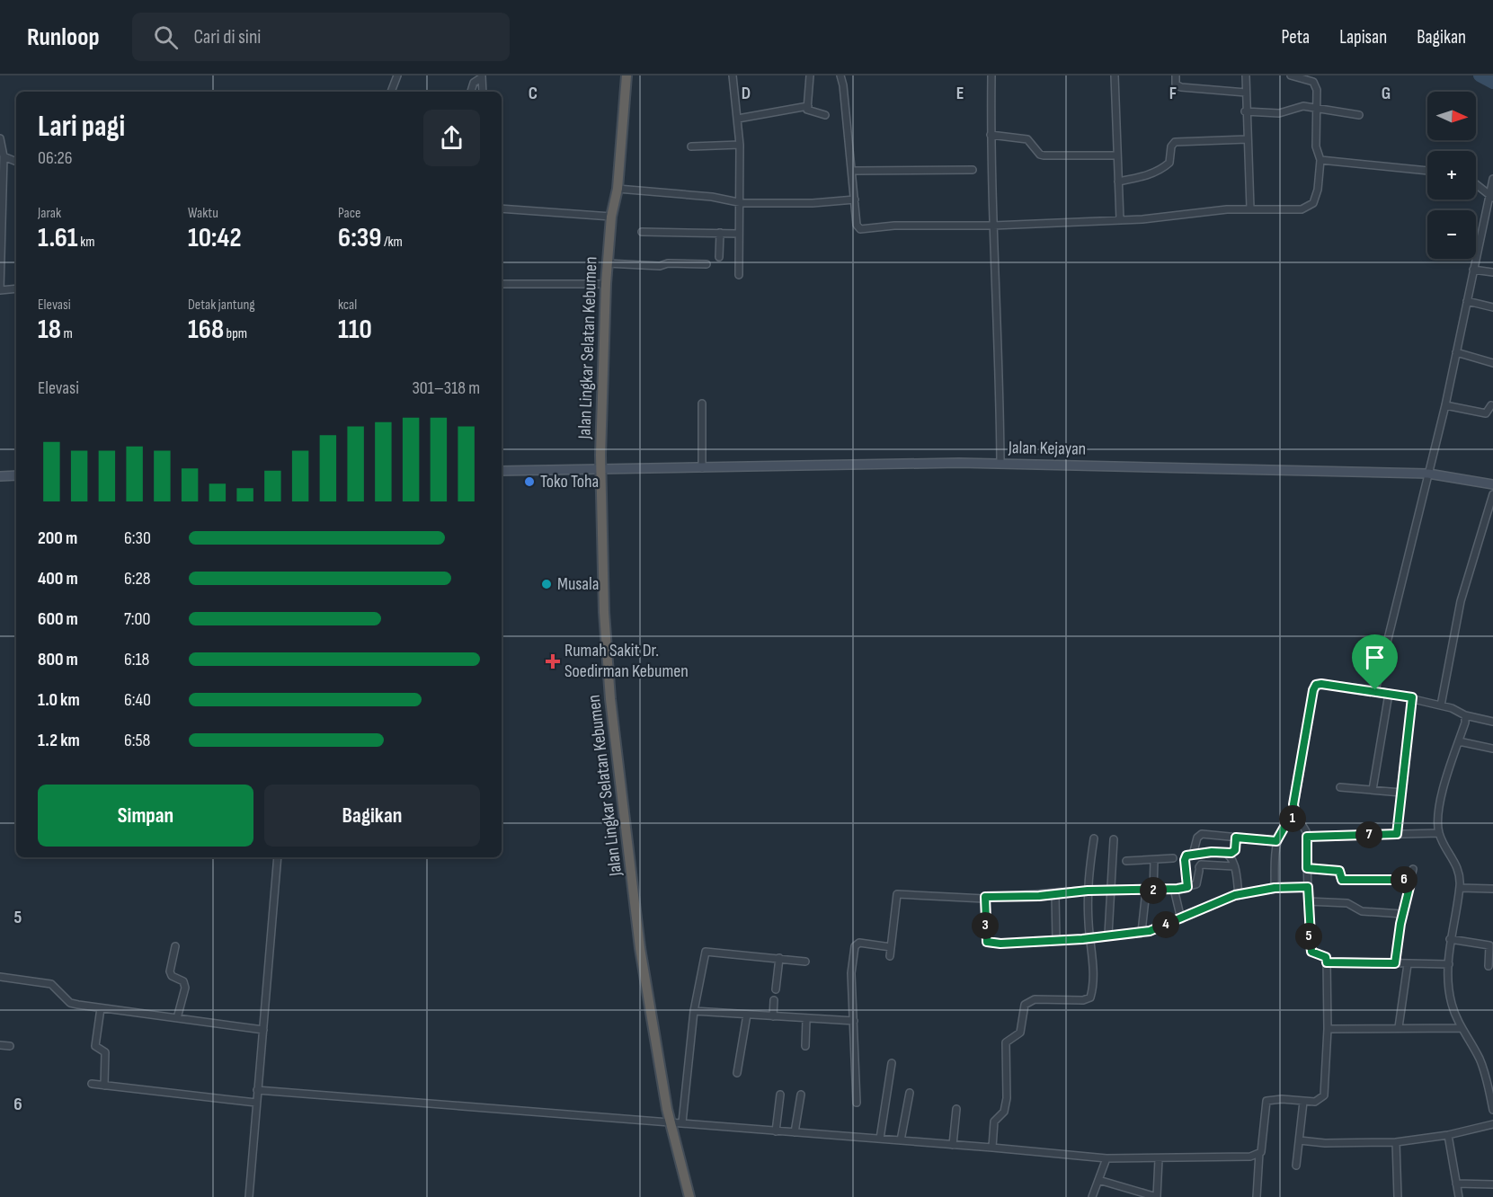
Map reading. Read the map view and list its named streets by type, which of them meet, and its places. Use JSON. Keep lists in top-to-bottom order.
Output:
{
  "streets": {
    "highway": ["Jalan Lingkar Selatan Kebumen"],
    "main road": ["Jalan Kejayan"]
  },
  "crossings": [
    ["Jalan Lingkar Selatan Kebumen", "Jalan Kejayan"]
  ],
  "places": {
    "other": ["Toko Toha", "Musala"],
    "health": ["Rumah Sakit Dr. Soedirman Kebumen"]
  },
  "north": "right",
  "page": {
    "header": "Runloop",
    "search": "Cari di sini",
    "nav": ["Peta", "Lapisan", "Bagikan"],
    "map_buttons": ["+", "−"],
    "heading": ["Lari pagi", "06:26"],
    "stats": [
      ["Jarak", "1.61 km"],
      ["Waktu", "10:42"],
      ["Pace", "6:39 /km"],
      ["Elevasi", "18 m"],
      ["Detak jantung", "168 bpm"],
      ["kcal", "110"]
    ],
    "chart": ["Elevasi", "301–318 m"],
    "list": [
      {
        "name": "200 m",
        "note": "6:30"
      },
      {
        "name": "400 m",
        "note": "6:28"
      },
      {
        "name": "600 m",
        "note": "7:00"
      },
      {
        "name": "800 m",
        "note": "6:18"
      },
      {
        "name": "1.0 km",
        "note": "6:40"
      },
      {
        "name": "1.2 km",
        "note": "6:58"
      }
    ],
    "buttons": ["Simpan", "Bagikan"],
    "pins": [
      "1",
      "7",
      "6",
      "2",
      "4",
      "3",
      "5"
    ]
  },
  "grid": {
    "columns": [
      "C",
      "D",
      "E",
      "F",
      "G"
    ],
    "rows": ["5", "6"]
  }
}
